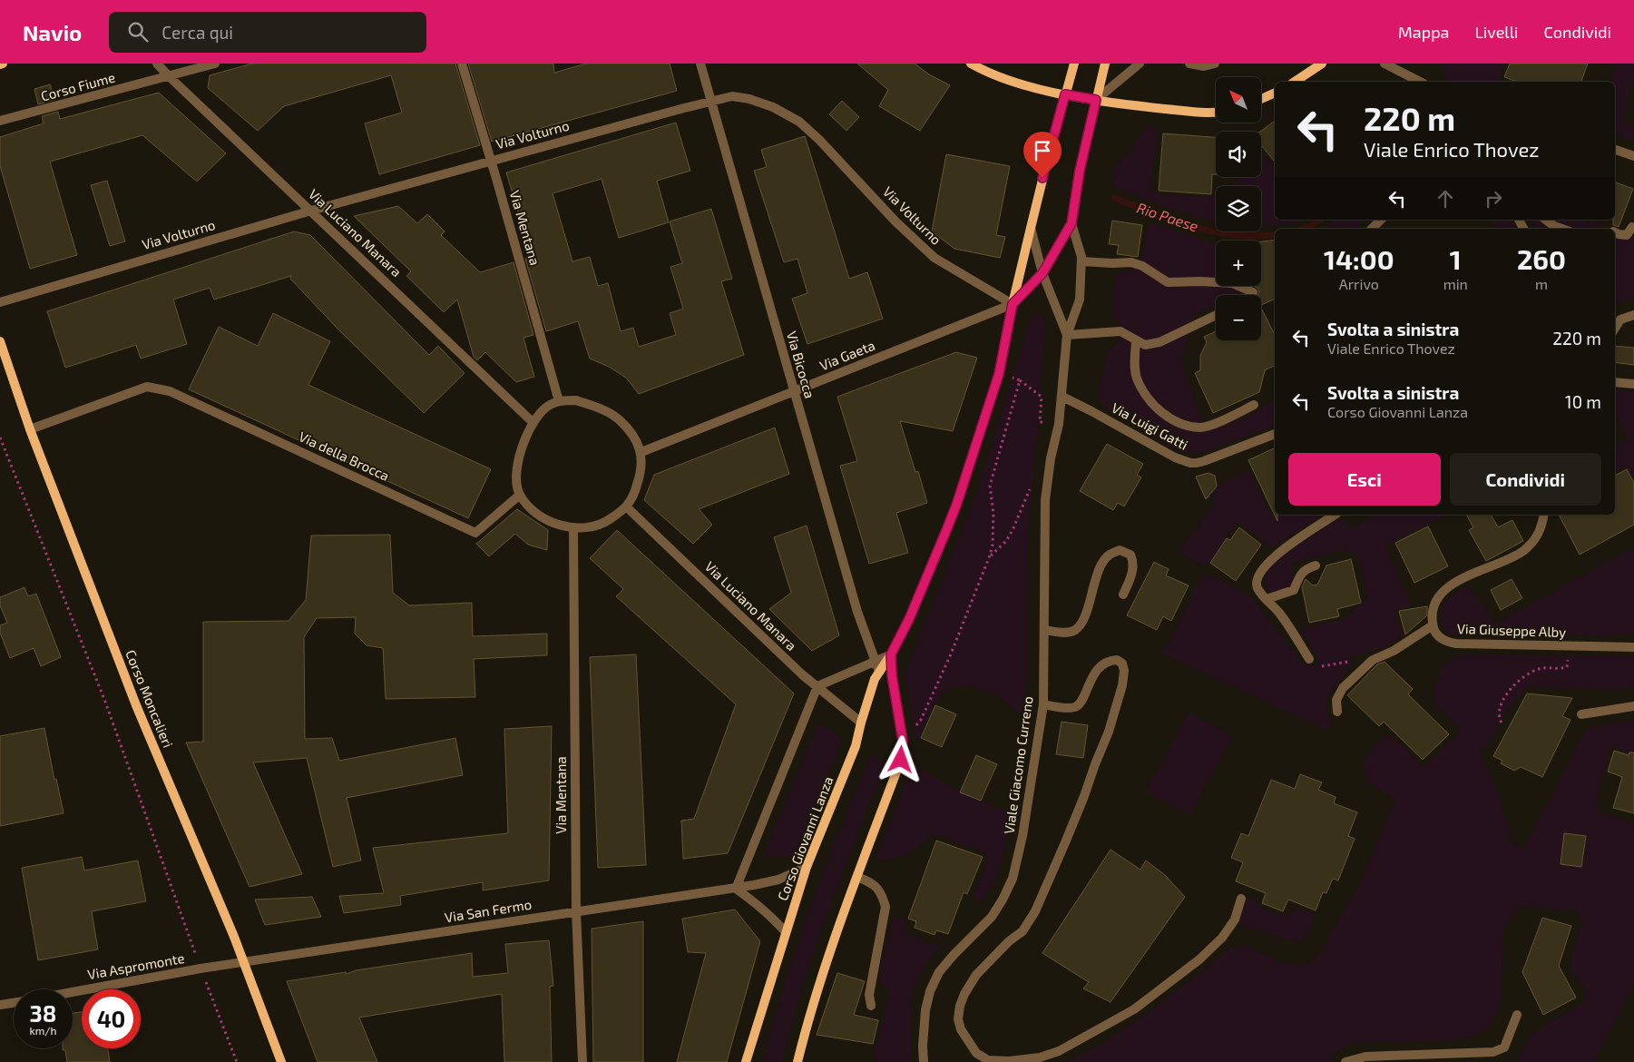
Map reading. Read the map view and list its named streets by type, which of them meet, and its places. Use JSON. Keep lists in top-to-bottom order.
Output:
{
  "streets": {
    "street": [
      "Corso Fiume",
      "Via Volturno",
      "Via Mentana",
      "Via Luciano Manara",
      "Via Gaeta",
      "Via Bicocca",
      "Via Luigi Gatti",
      "Via della Brocca",
      "Via Giuseppe Alby",
      "Corso Moncalieri",
      "Viale Giacomo Curreno",
      "Corso Giovanni Lanza",
      "Via San Fermo",
      "Via Aspromonte"
    ]
  },
  "crossings": [
    ["Corso Fiume", "Via Luciano Manara"],
    ["Via Volturno", "Via Mentana"],
    ["Via Volturno", "Via Luciano Manara"],
    ["Via Volturno", "Via Gaeta"],
    ["Via Volturno", "Via Bicocca"],
    ["Via Volturno", "Corso Giovanni Lanza"],
    ["Via Mentana", "Via Luciano Manara"],
    ["Via Mentana", "Via Gaeta"],
    ["Via Mentana", "Via della Brocca"],
    ["Via Mentana", "Via San Fermo"],
    ["Via Luciano Manara", "Via Gaeta"],
    ["Via Luciano Manara", "Via della Brocca"],
    ["Via Luciano Manara", "Corso Giovanni Lanza"],
    ["Via Gaeta", "Via Bicocca"],
    ["Via Gaeta", "Via della Brocca"],
    ["Via Gaeta", "Corso Giovanni Lanza"],
    ["Via Bicocca", "Corso Giovanni Lanza"],
    ["Via Luigi Gatti", "Viale Giacomo Curreno"],
    ["Via della Brocca", "Corso Moncalieri"],
    ["Corso Moncalieri", "Via San Fermo"],
    ["Corso Moncalieri", "Via Aspromonte"],
    ["Viale Giacomo Curreno", "Corso Giovanni Lanza"],
    ["Corso Giovanni Lanza", "Via San Fermo"],
    ["Via San Fermo", "Via Aspromonte"]
  ],
  "water": ["Rio Paese"],
  "north": "top left",
  "page": {
    "header": "Navio",
    "search": "Cerca qui",
    "nav": ["Mappa", "Livelli", "Condividi"],
    "map_buttons": ["+", "−"],
    "turn": ["220 m", "Viale Enrico Thovez"],
    "eta": [
      "14:00",
      "Arrivo",
      "1",
      "min",
      "260",
      "m"
    ],
    "list": [
      {
        "name": "Svolta a sinistra",
        "note": "Viale Enrico Thovez",
        "value": "220 m"
      },
      {
        "name": "Svolta a sinistra",
        "note": "Corso Giovanni Lanza",
        "value": "10 m"
      }
    ],
    "buttons": ["Esci", "Condividi"],
    "speed": "38 km/h",
    "limit": "40"
  }
}
